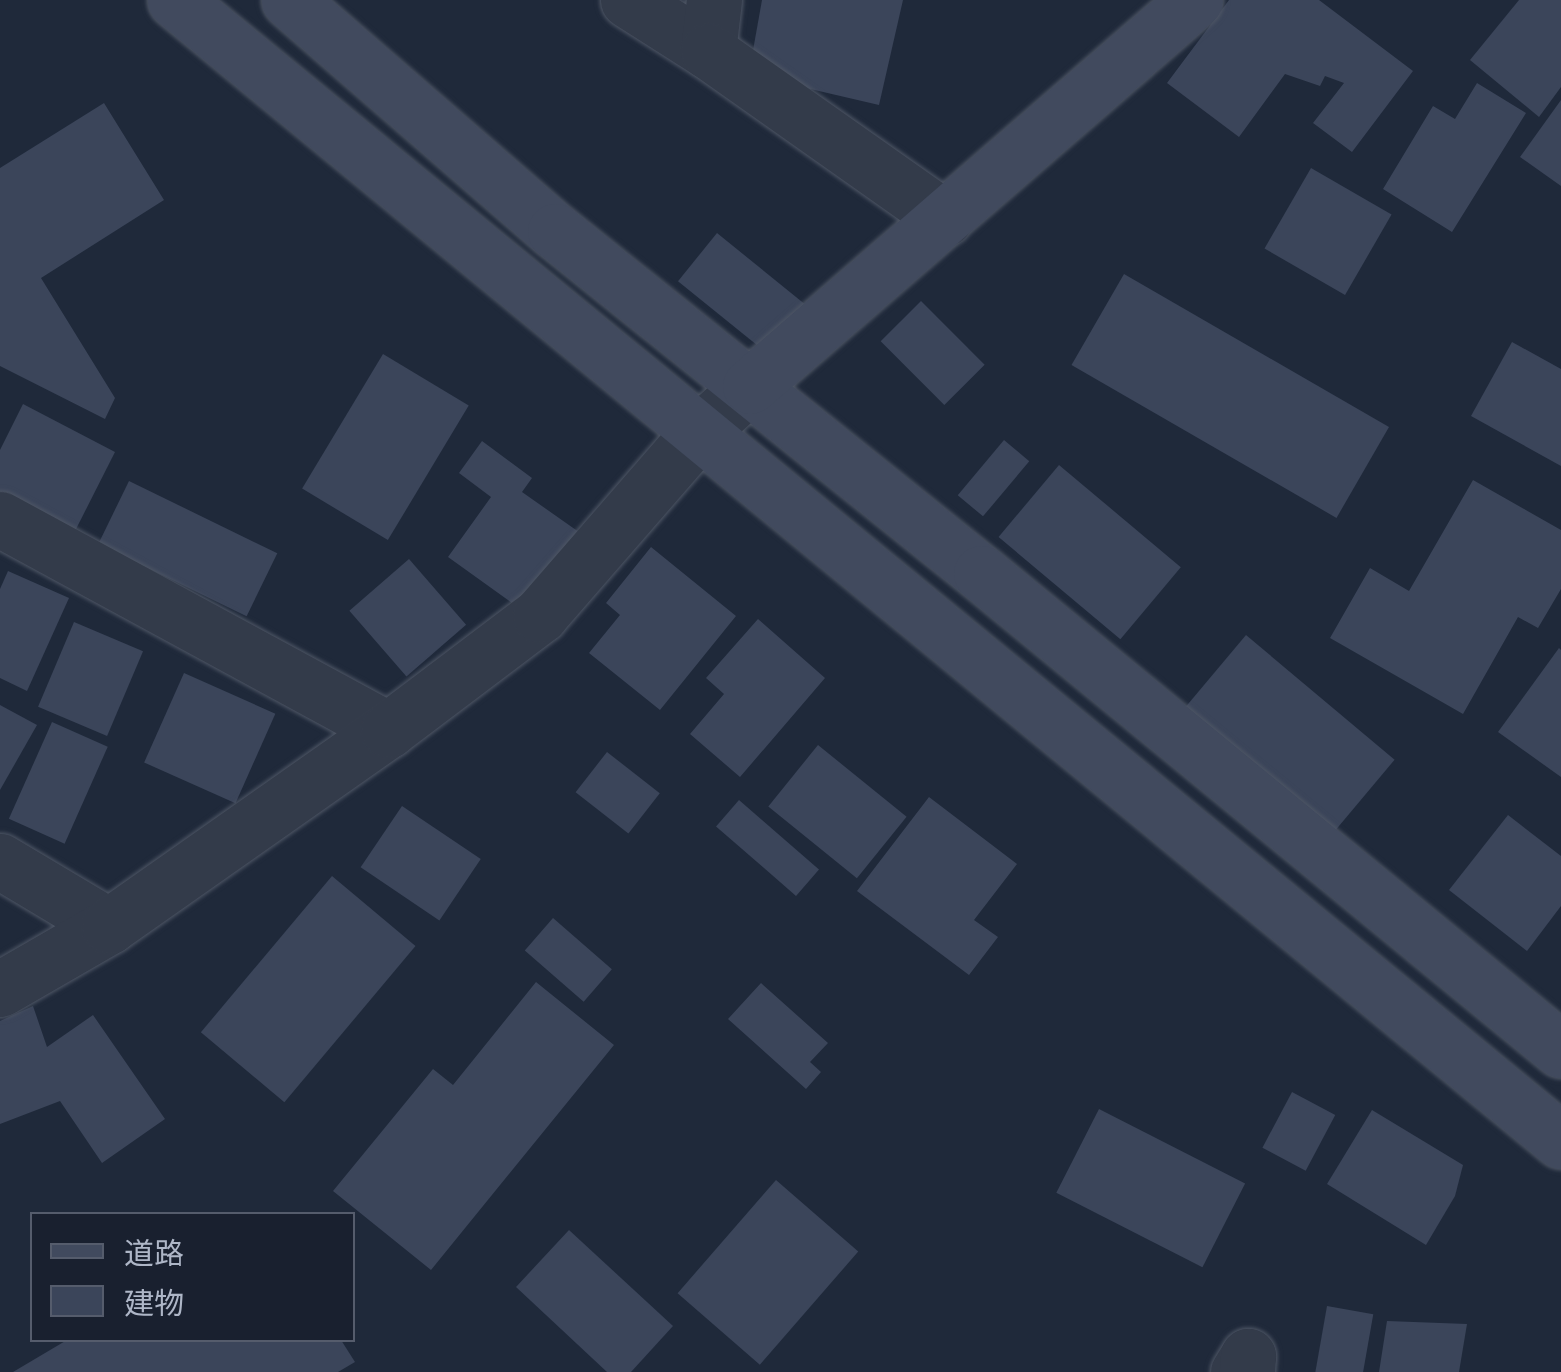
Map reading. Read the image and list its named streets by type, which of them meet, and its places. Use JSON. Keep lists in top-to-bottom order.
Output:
{
  "legend": ["道路", "建物"]
}
